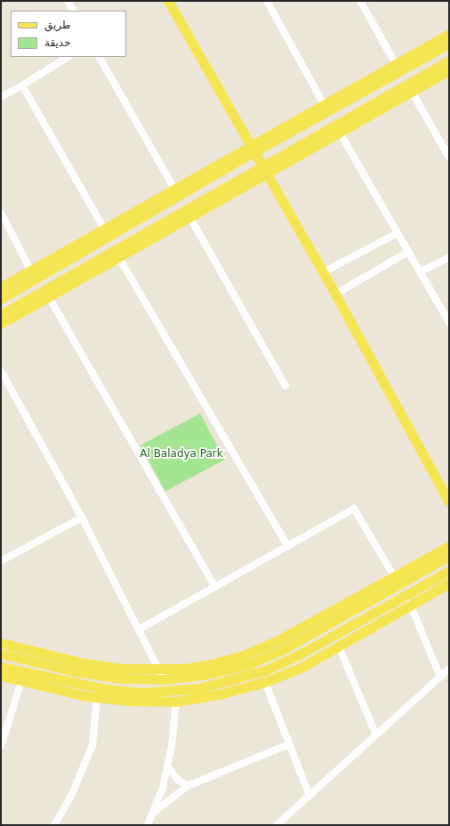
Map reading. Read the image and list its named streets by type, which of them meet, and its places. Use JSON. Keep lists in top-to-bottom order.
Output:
{
  "parks": ["Al Baladya Park"],
  "legend": ["طريق", "حديقة"]
}
